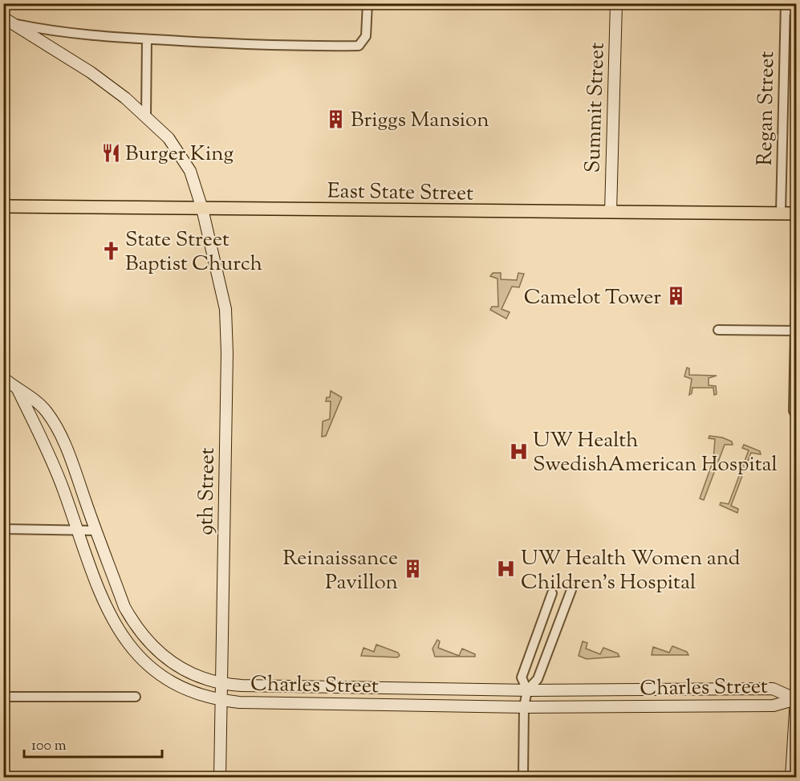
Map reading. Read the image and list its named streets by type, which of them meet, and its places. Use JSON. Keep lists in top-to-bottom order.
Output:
{
  "streets": {
    "main road": [
      "Summit Street",
      "East State Street",
      "9th Street",
      "Charles Street"
    ],
    "street": ["Regan Street"]
  },
  "crossings": [
    ["Summit Street", "East State Street"],
    ["Regan Street", "East State Street"],
    ["East State Street", "9th Street"],
    ["9th Street", "Charles Street"]
  ],
  "places": {
    "building": ["Briggs Mansion", "Camelot Tower", "Reinaissance Pavillon"],
    "restaurant": ["Burger King"],
    "church": ["State Street Baptist Church"],
    "hospital": ["UW Health SwedishAmerican Hospital", "UW Health Women and Children's Hospital"]
  },
  "scale_bar": "100 m"
}
